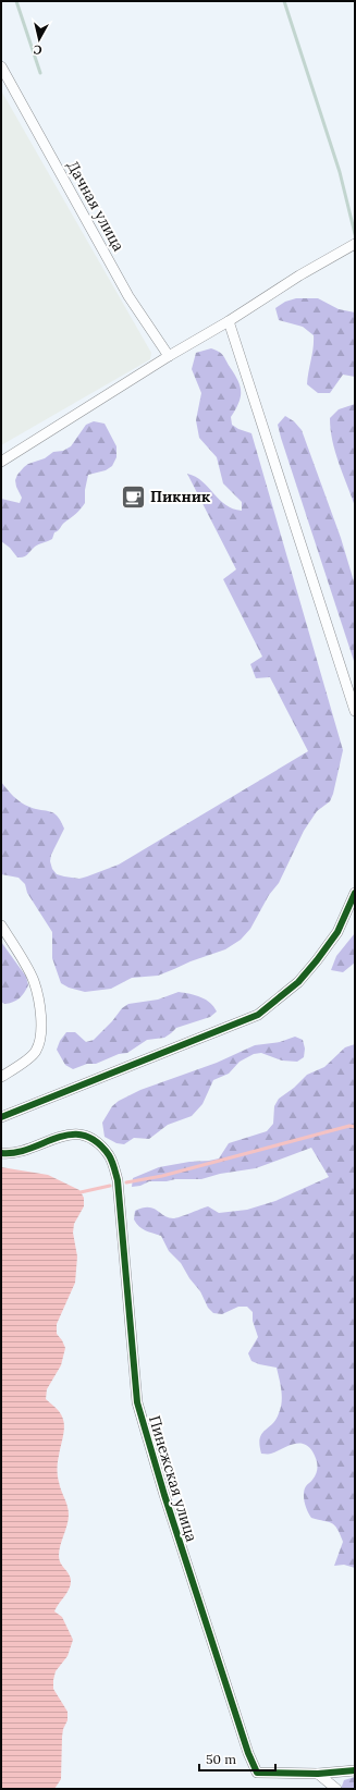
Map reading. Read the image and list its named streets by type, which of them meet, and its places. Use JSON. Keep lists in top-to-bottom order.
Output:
{
  "streets": {
    "street": ["Дачная улица", "Пинежская улица"]
  },
  "places": {
    "cafe": ["Пикник"]
  },
  "scale_bar": "50 m",
  "north": "bottom"
}
